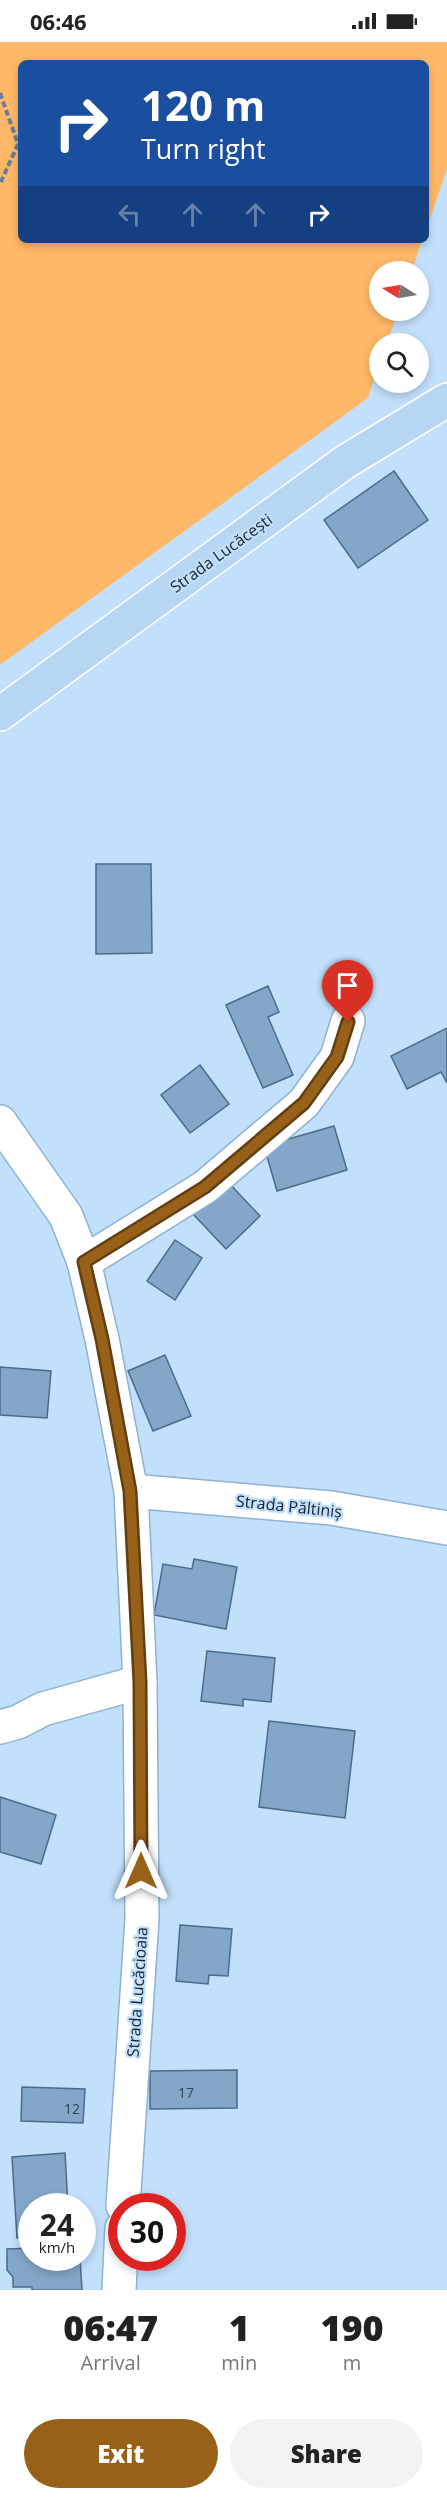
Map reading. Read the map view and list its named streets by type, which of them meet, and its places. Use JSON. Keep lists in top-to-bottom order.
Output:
{
  "streets": {
    "main road": ["Strada Lucăcești"],
    "street": ["Strada Păltiniș", "Strada Lucăcioaia"]
  },
  "crossings": [
    ["Strada Păltiniș", "Strada Lucăcioaia"]
  ],
  "house_numbers": ["17", "12"],
  "north": "left",
  "page": {
    "status": "06:46",
    "turn": ["120 m", "Turn right"],
    "speed": "24 km/h",
    "limit": "30",
    "eta": [
      "06:47",
      "Arrival",
      "1",
      "min",
      "190",
      "m"
    ],
    "buttons": ["Exit", "Share"]
  }
}
